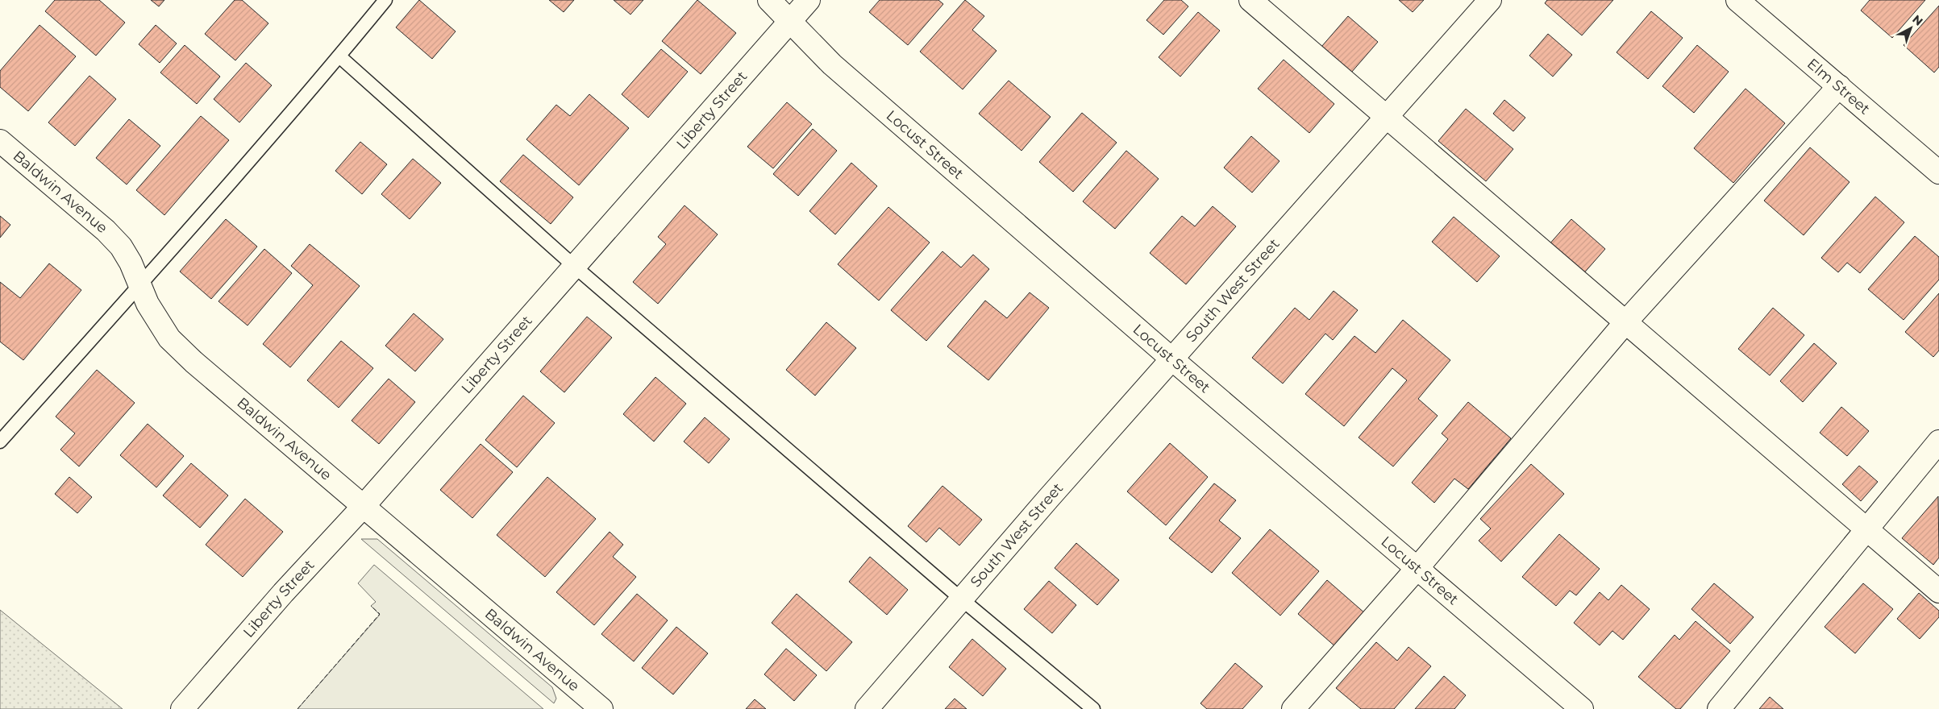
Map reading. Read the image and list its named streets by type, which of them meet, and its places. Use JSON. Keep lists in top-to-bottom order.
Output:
{
  "streets": {
    "street": [
      "Elm Street",
      "Liberty Street",
      "Locust Street",
      "Baldwin Avenue",
      "South West Street"
    ]
  },
  "crossings": [
    ["Liberty Street", "Locust Street"],
    ["Liberty Street", "Baldwin Avenue"],
    ["Locust Street", "South West Street"]
  ],
  "north": "top right"
}
